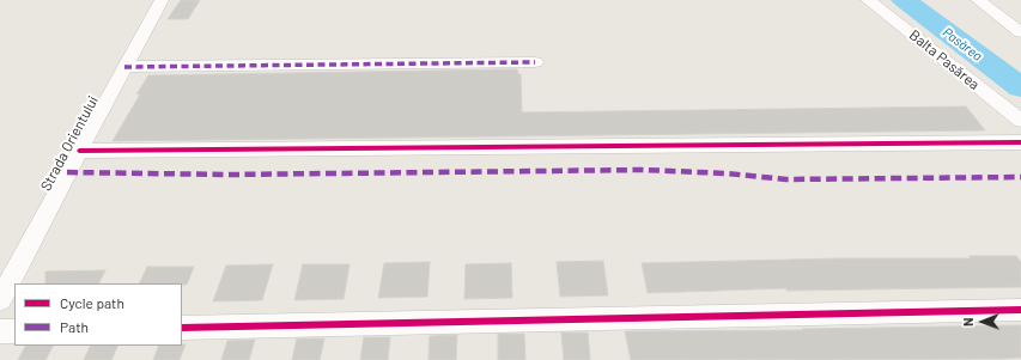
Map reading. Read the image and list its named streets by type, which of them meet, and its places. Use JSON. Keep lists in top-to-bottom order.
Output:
{
  "streets": {
    "street": ["Balta Pasărea", "Strada Orientului"]
  },
  "water": ["Pasărea"],
  "legend": ["Cycle path", "Path"],
  "north": "left"
}
